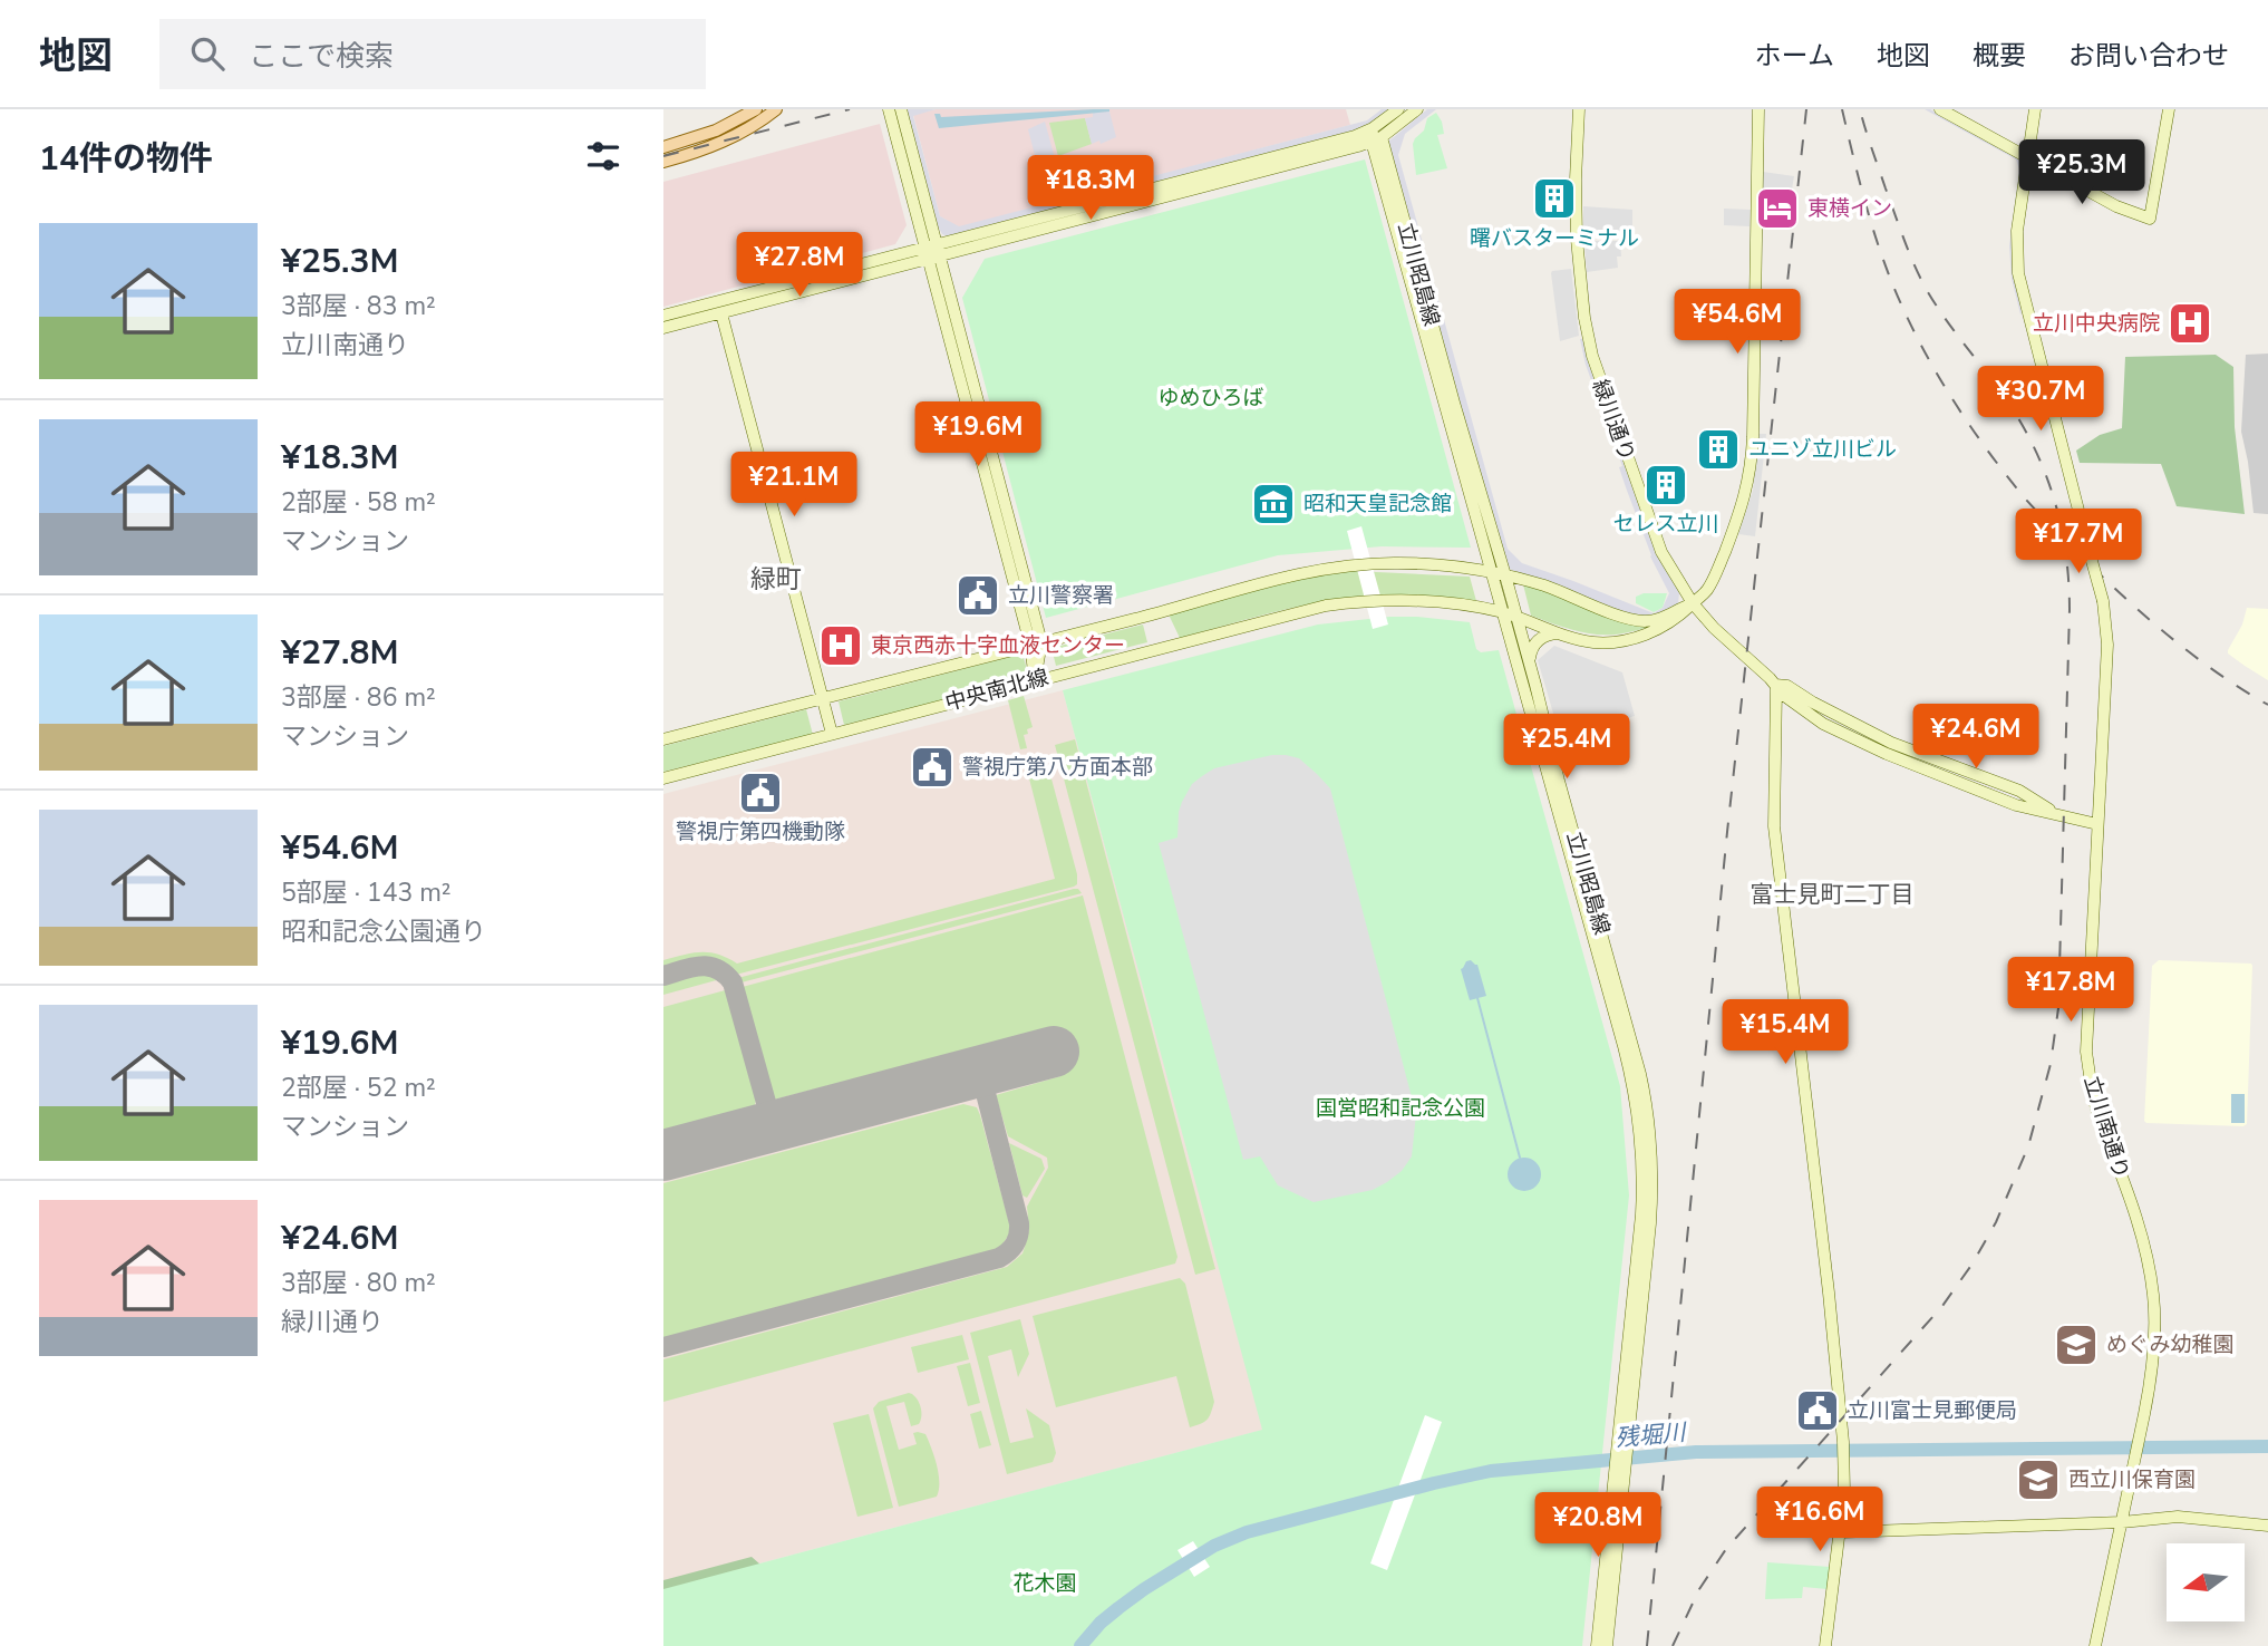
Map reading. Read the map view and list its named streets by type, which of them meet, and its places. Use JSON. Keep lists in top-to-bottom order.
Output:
{
  "streets": {
    "main road": [
      "立川昭島線",
      "緑川通り",
      "中央南北線",
      "立川南通り"
    ]
  },
  "crossings": [
    ["立川昭島線", "中央南北線"],
    ["緑川通り", "中央南北線"],
    ["緑川通り", "立川南通り"]
  ],
  "districts": ["緑町", "富士見町二丁目"],
  "water": ["残堀川"],
  "parks": ["ゆめひろば", "国営昭和記念公園", "花木園"],
  "places": {
    "building": ["曙バスターミナル", "ユニゾ立川ビル", "セレス立川"],
    "hotel": ["東横イン"],
    "hospital": ["立川中央病院", "東京西赤十字血液センター"],
    "museum": ["昭和天皇記念館"],
    "public building": [
      "立川警察署",
      "警視庁第八方面本部",
      "警視庁第四機動隊",
      "立川富士見郵便局"
    ],
    "school or university": ["めぐみ幼稚園", "西立川保育園"]
  },
  "north": "left",
  "page": {
    "header": "地図",
    "search": "ここで検索",
    "nav": [
      "ホーム",
      "地図",
      "概要",
      "お問い合わせ"
    ],
    "heading": "14件の物件",
    "price": [
      "¥25.3M",
      "¥18.3M",
      "¥27.8M",
      "¥54.6M",
      "¥30.7M",
      "¥19.6M",
      "¥21.1M",
      "¥17.7M",
      "¥24.6M",
      "¥25.4M",
      "¥17.8M",
      "¥15.4M",
      "¥16.6M",
      "¥20.8M"
    ],
    "list": [
      {
        "name": "¥25.3M",
        "note": "3部屋 · 83 m² · 立川南通り"
      },
      {
        "name": "¥18.3M",
        "note": "2部屋 · 58 m² · マンション"
      },
      {
        "name": "¥27.8M",
        "note": "3部屋 · 86 m² · マンション"
      },
      {
        "name": "¥54.6M",
        "note": "5部屋 · 143 m² · 昭和記念公園通り"
      },
      {
        "name": "¥19.6M",
        "note": "2部屋 · 52 m² · マンション"
      },
      {
        "name": "¥24.6M",
        "note": "3部屋 · 80 m² · 緑川通り"
      }
    ]
  }
}
